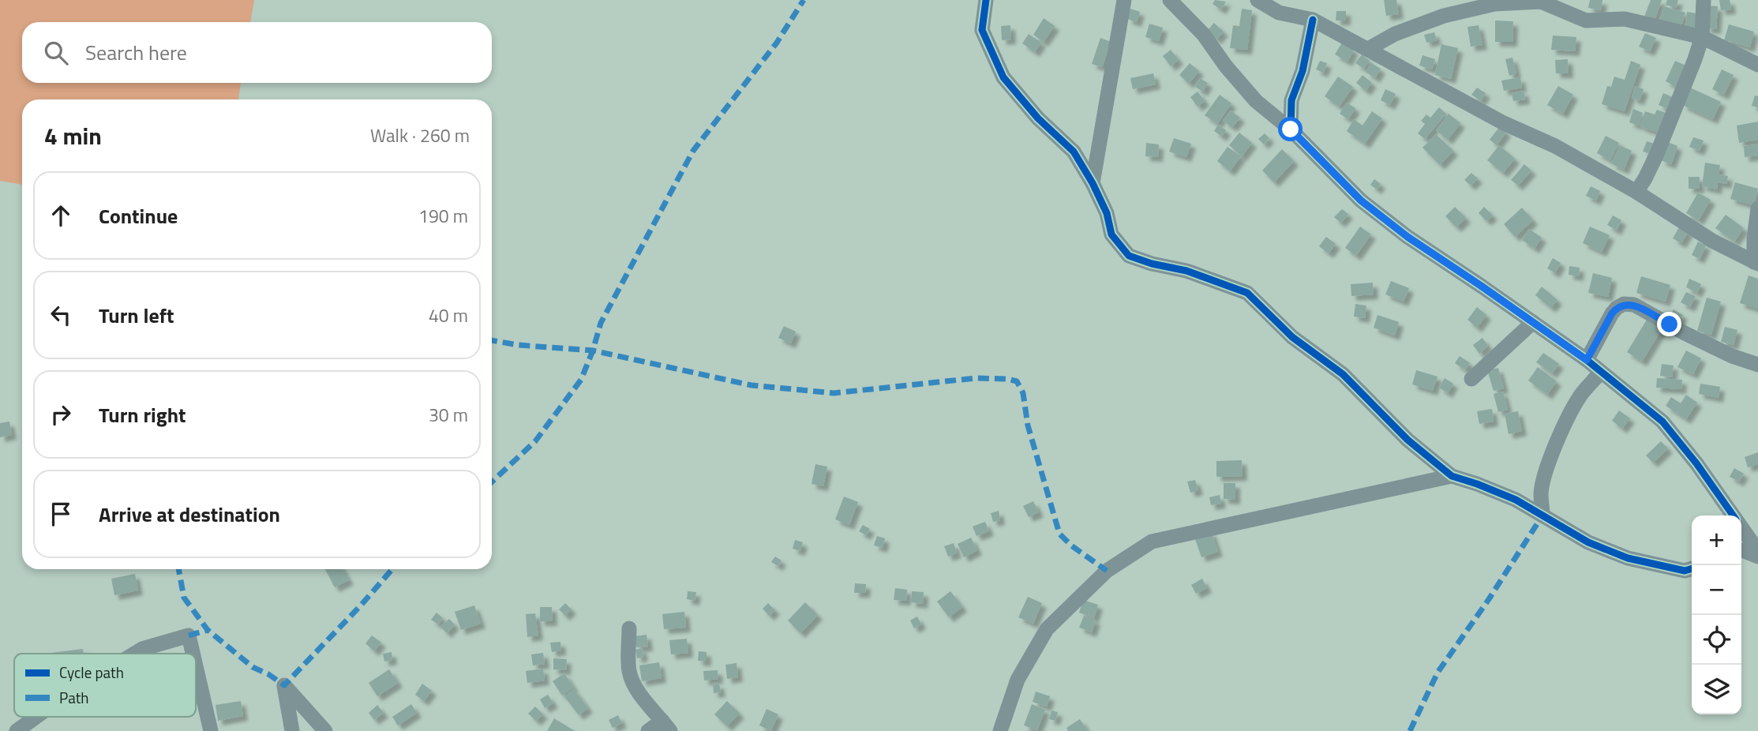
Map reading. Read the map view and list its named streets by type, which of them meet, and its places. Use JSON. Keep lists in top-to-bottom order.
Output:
{
  "legend": ["Cycle path", "Path"],
  "page": {
    "search": "Search here",
    "heading": ["4 min", "Walk · 260 m"],
    "list": [
      ["Continue", "190 m"],
      ["Turn left", "40 m"],
      ["Turn right", "30 m"],
      "Arrive at destination"
    ],
    "map_buttons": ["+", "−"]
  }
}
